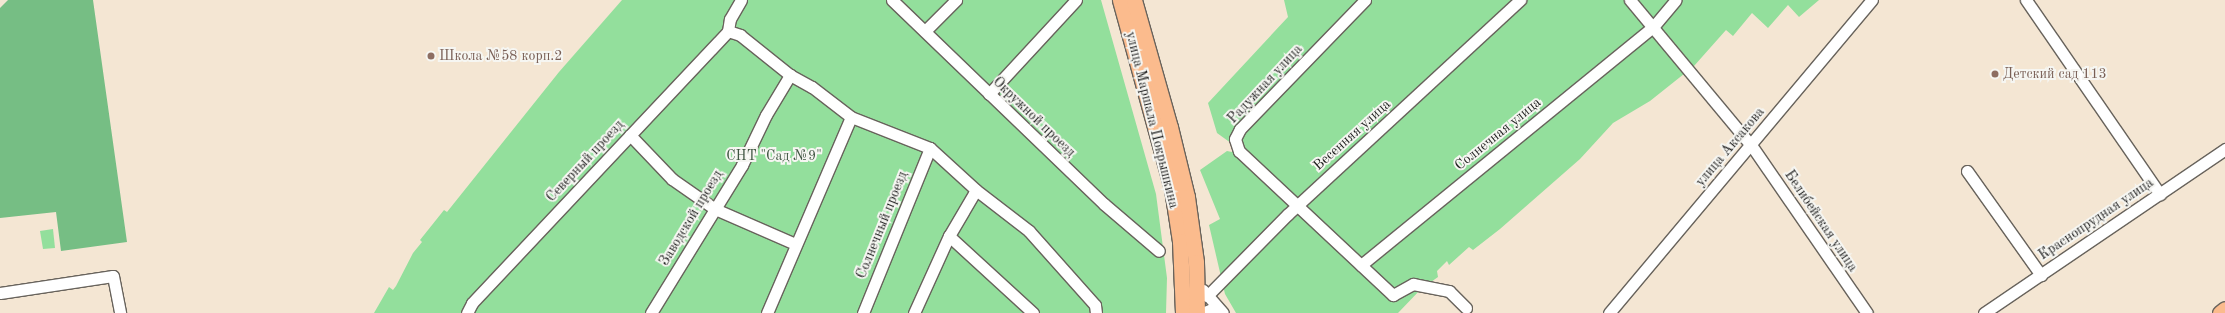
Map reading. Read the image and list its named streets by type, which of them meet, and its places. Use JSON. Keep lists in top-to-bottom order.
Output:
{
  "streets": {
    "main road": ["улица Маршала Покрышкина"],
    "street": [
      "Радужная улица",
      "Окружной проезд",
      "Солнечная улица",
      "Весенняя улица",
      "улица Аксакова",
      "Северный проезд",
      "Заводской проезд",
      "Краснопрудная улица",
      "Белибейская улица",
      "Солнечный проезд"
    ]
  },
  "crossings": [
    ["Радужная улица", "Солнечная улица"],
    ["Радужная улица", "Весенняя улица"],
    ["Солнечная улица", "Белибейская улица"],
    ["улица Аксакова", "Белибейская улица"]
  ],
  "parks": ["СНТ \"Сад №9\""],
  "places": ["Школа №58 корп.2", "Детский сад 113"]
}
